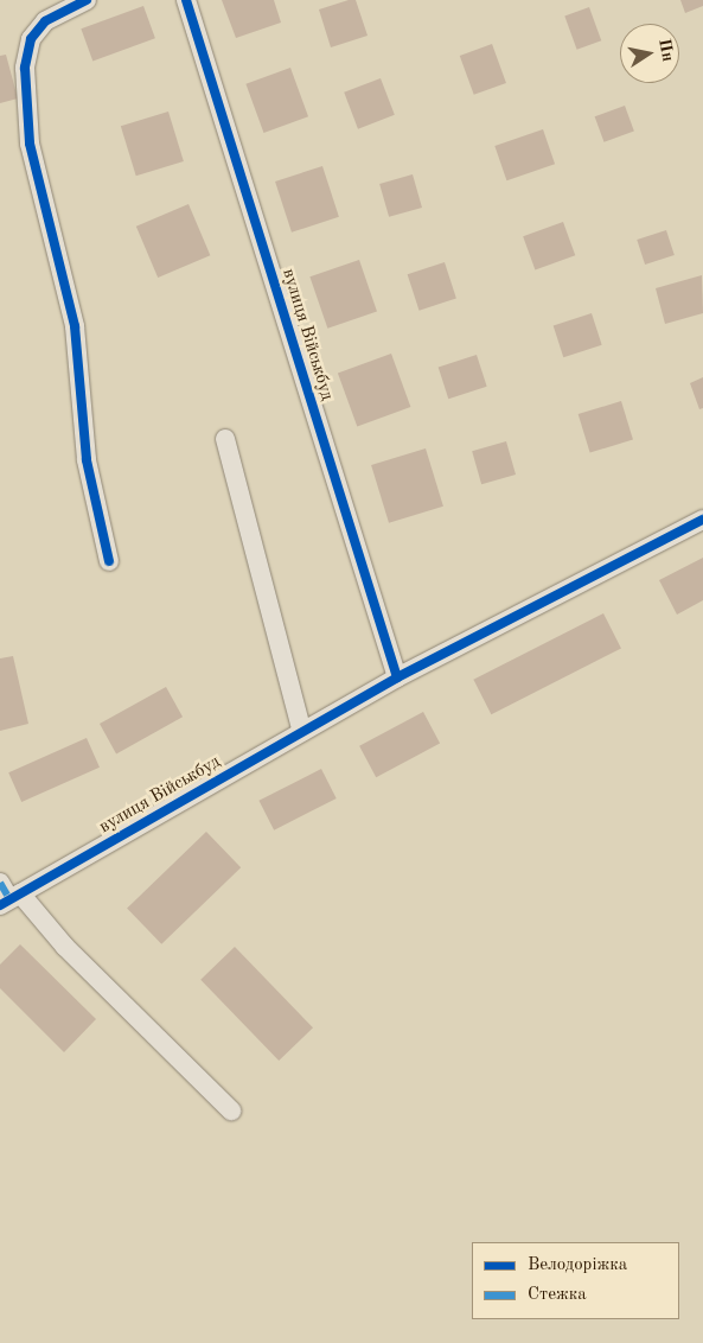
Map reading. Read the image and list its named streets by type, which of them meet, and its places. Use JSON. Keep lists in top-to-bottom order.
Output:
{
  "streets": {
    "street": ["вулиця Військбуд"]
  },
  "legend": ["Велодоріжка", "Стежка"],
  "north": "right"
}
